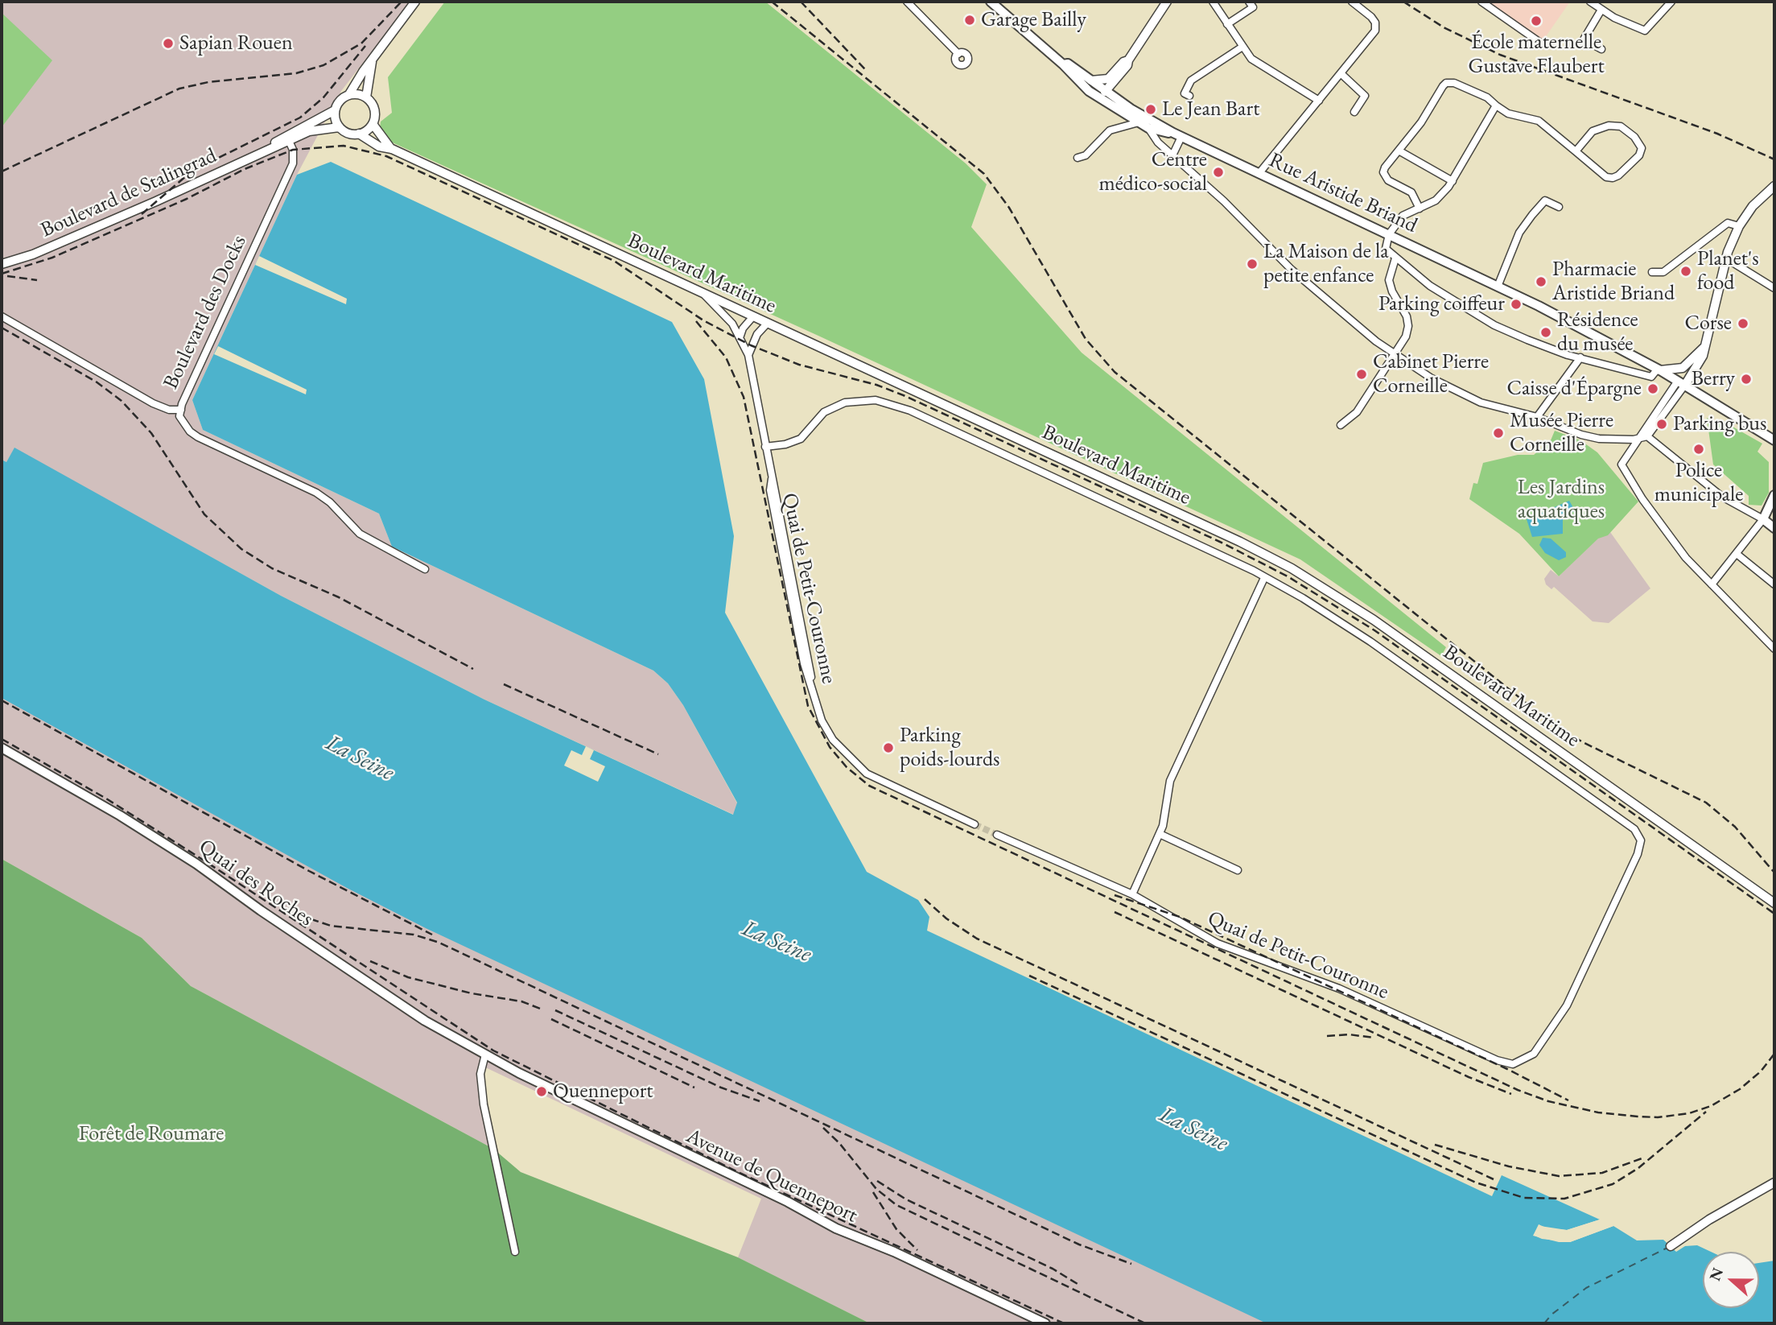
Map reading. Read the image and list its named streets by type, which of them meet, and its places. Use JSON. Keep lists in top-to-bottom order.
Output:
{
  "streets": {
    "main road": ["Rue Aristide Briand", "Quai des Roches", "Avenue de Quenneport"],
    "street": [
      "Boulevard de Stalingrad",
      "Boulevard Maritime",
      "Boulevard des Docks",
      "Quai de Petit-Couronne"
    ]
  },
  "crossings": [
    ["Boulevard de Stalingrad", "Boulevard Maritime"],
    ["Boulevard de Stalingrad", "Boulevard des Docks"],
    ["Boulevard Maritime", "Quai de Petit-Couronne"],
    ["Quai des Roches", "Avenue de Quenneport"]
  ],
  "water": ["La Seine"],
  "parks": ["Les Jardins aquatiques", "Forêt de Roumare"],
  "places": [
    "Garage Bailly",
    "École maternelle Gustave Flaubert",
    "Sapian Rouen",
    "Le Jean Bart",
    "Centre médico-social",
    "La Maison de la petite enfance",
    "Planet's food",
    "Pharmacie Aristide Briand",
    "Parking coiffeur",
    "Corse",
    "Résidence du musée",
    "Cabinet Pierre Corneille",
    "Berry",
    "Caisse d'Épargne",
    "Parking bus",
    "Musée Pierre Corneille",
    "Police municipale",
    "Parking poids-lourds",
    "Quenneport"
  ],
  "north": "left"
}
